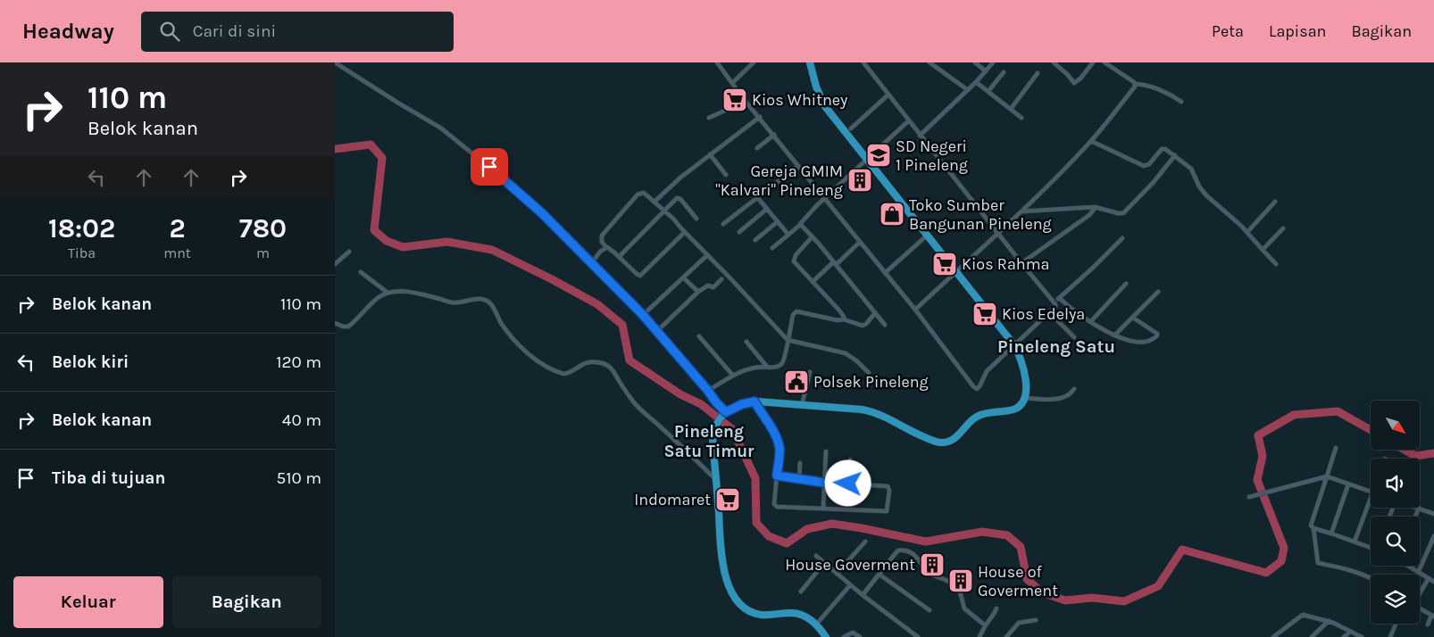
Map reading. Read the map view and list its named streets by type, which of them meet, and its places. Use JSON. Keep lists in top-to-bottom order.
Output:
{
  "districts": ["Pineleng Satu", "Pineleng Satu Timur"],
  "places": {
    "supermarket": [
      "Kios Whitney",
      "Kios Rahma",
      "Kios Edelya",
      "Indomaret"
    ],
    "school or university": ["SD Negeri 1 Pineleng"],
    "building": ["Gereja GMIM \"Kalvari\" Pineleng", "House Goverment", "House of Goverment"],
    "shop": ["Toko Sumber Bangunan Pineleng"],
    "public building": ["Polsek Pineleng"]
  },
  "north": "bottom right",
  "page": {
    "header": "Headway",
    "search": "Cari di sini",
    "nav": ["Peta", "Lapisan", "Bagikan"],
    "turn": ["110 m", "Belok kanan"],
    "eta": [
      "18:02",
      "Tiba",
      "2",
      "mnt",
      "780",
      "m"
    ],
    "list": [
      {
        "name": "Belok kanan",
        "value": "110 m"
      },
      {
        "name": "Belok kiri",
        "value": "120 m"
      },
      {
        "name": "Belok kanan",
        "value": "40 m"
      },
      {
        "name": "Tiba di tujuan",
        "value": "510 m"
      }
    ],
    "buttons": ["Keluar", "Bagikan"]
  }
}
